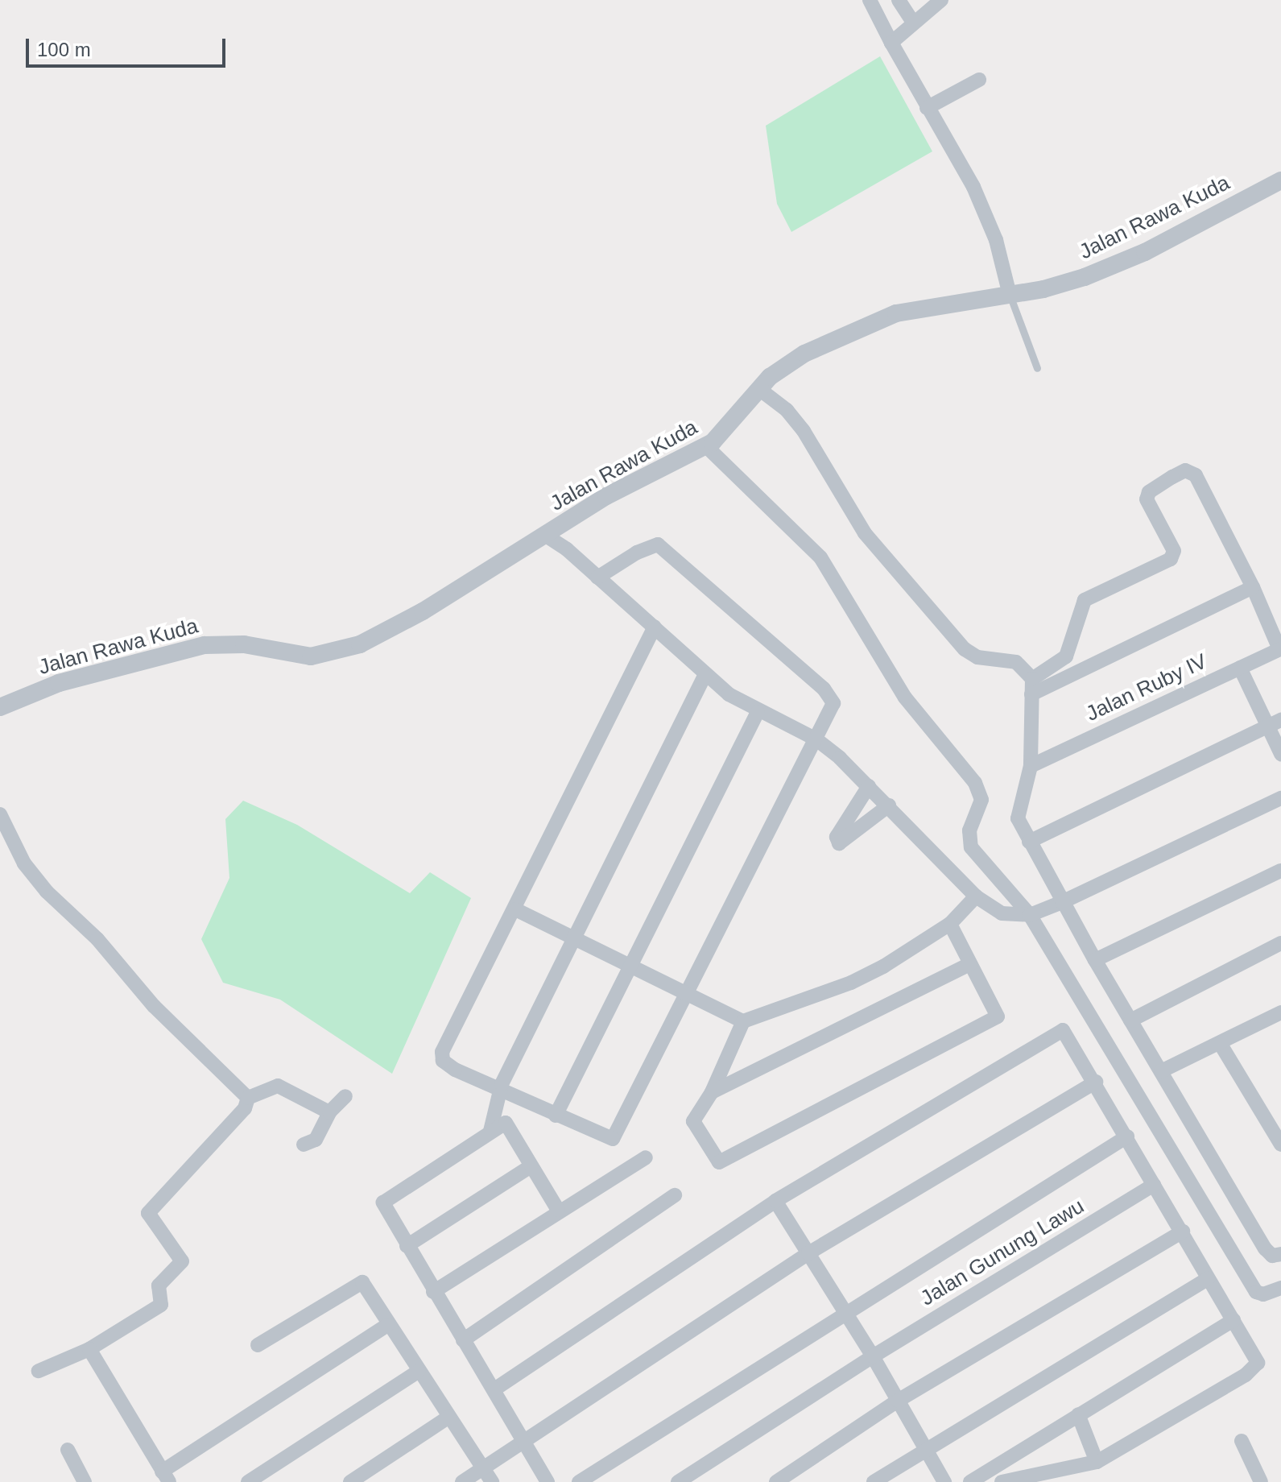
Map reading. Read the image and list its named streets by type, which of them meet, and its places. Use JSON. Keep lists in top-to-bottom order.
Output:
{
  "streets": {
    "street": ["Jalan Rawa Kuda", "Jalan Ruby IV", "Jalan Gunung Lawu"]
  },
  "scale_bar": "100 m"
}
